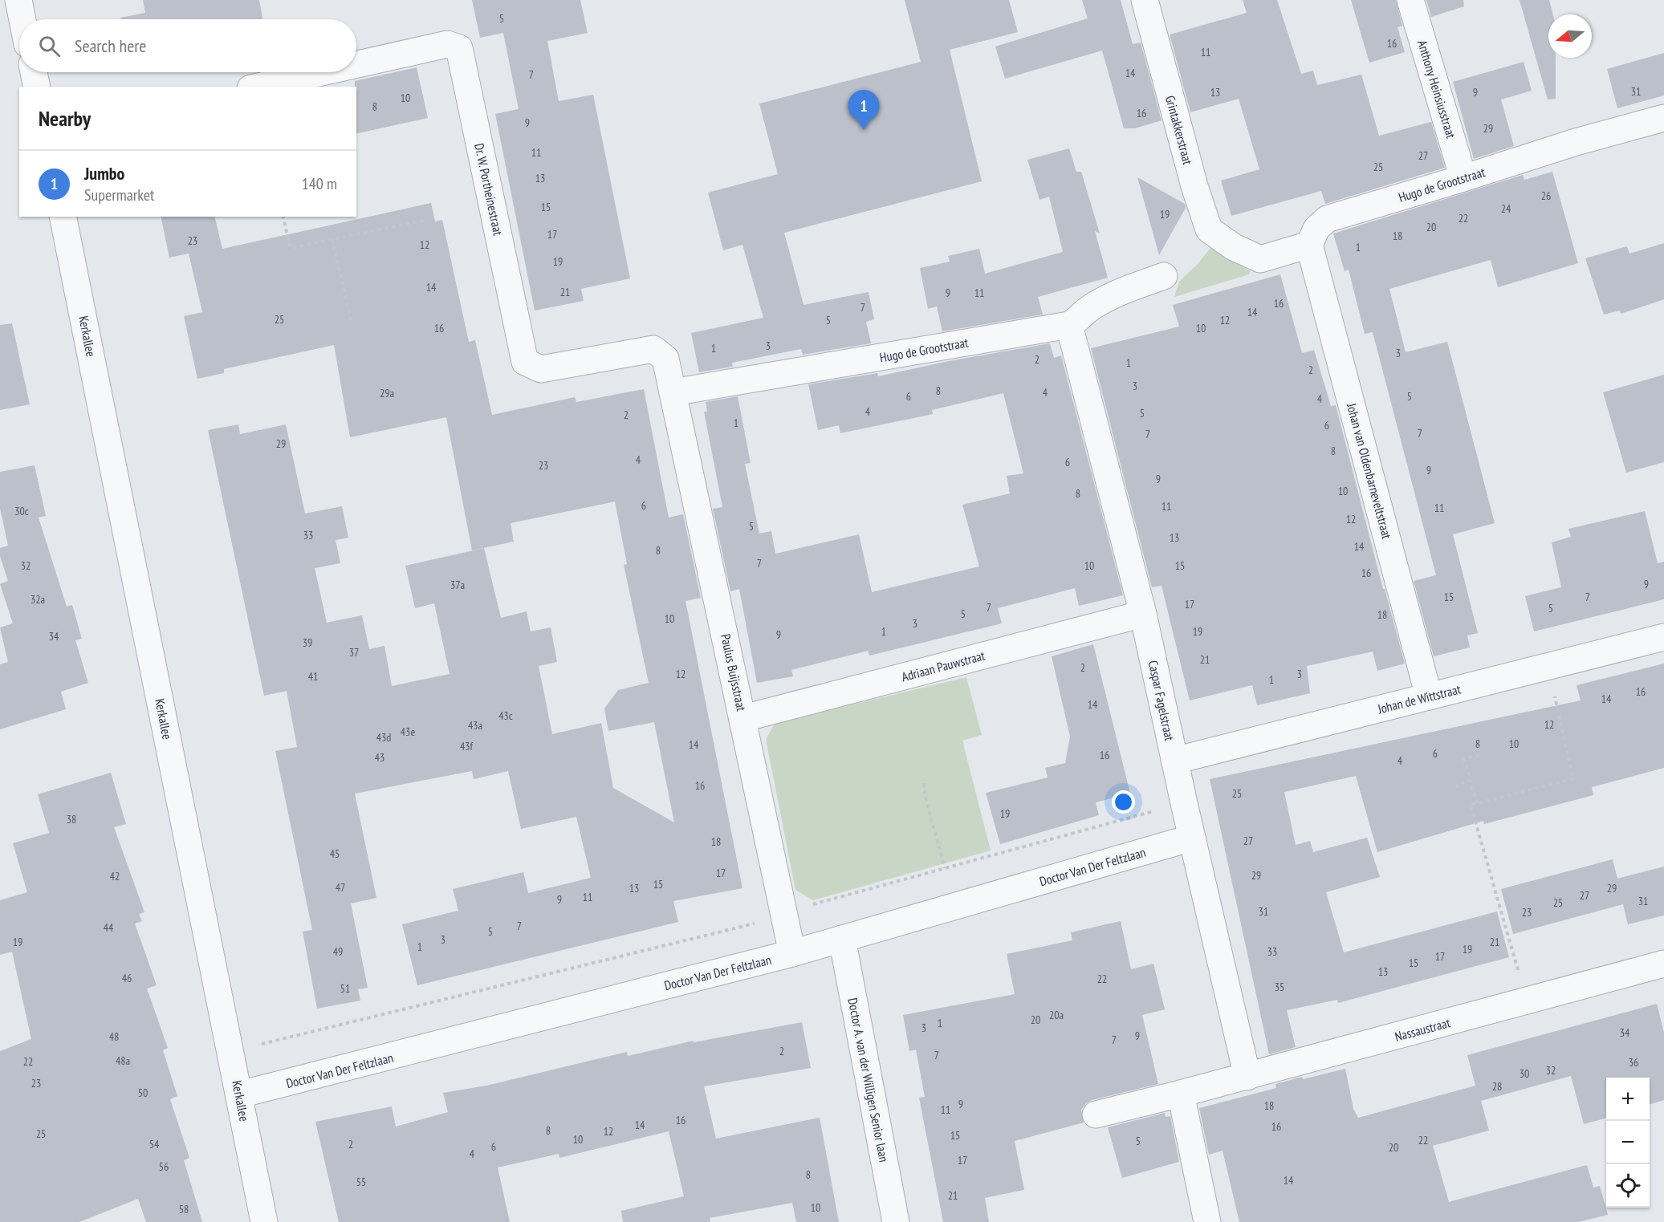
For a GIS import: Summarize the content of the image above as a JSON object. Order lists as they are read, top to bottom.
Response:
{
  "streets": {
    "street": [
      "Anthony Heinsiusstraat",
      "Grintakkerstraat",
      "Hugo de Grootstraat",
      "Dr. W. Portheinestraat",
      "Kerkallee",
      "Johan van Oldenbarneveltstraat",
      "Adriaan Pauwstraat",
      "Paulus Buijsstraat",
      "Johan de Wittstraat",
      "Caspar Fagelstraat",
      "Doctor Van Der Feltzlaan",
      "Nassaustraat",
      "Doctor A. van der Willigen Senior laan"
    ]
  },
  "crossings": [
    ["Anthony Heinsiusstraat", "Hugo de Grootstraat"],
    ["Grintakkerstraat", "Hugo de Grootstraat"],
    ["Grintakkerstraat", "Johan van Oldenbarneveltstraat"],
    ["Hugo de Grootstraat", "Dr. W. Portheinestraat"],
    ["Hugo de Grootstraat", "Johan van Oldenbarneveltstraat"],
    ["Hugo de Grootstraat", "Paulus Buijsstraat"],
    ["Hugo de Grootstraat", "Caspar Fagelstraat"],
    ["Dr. W. Portheinestraat", "Paulus Buijsstraat"],
    ["Kerkallee", "Doctor Van Der Feltzlaan"],
    ["Johan van Oldenbarneveltstraat", "Johan de Wittstraat"],
    ["Adriaan Pauwstraat", "Paulus Buijsstraat"],
    ["Adriaan Pauwstraat", "Caspar Fagelstraat"],
    ["Paulus Buijsstraat", "Doctor Van Der Feltzlaan"],
    ["Johan de Wittstraat", "Caspar Fagelstraat"],
    ["Caspar Fagelstraat", "Doctor Van Der Feltzlaan"],
    ["Caspar Fagelstraat", "Nassaustraat"],
    ["Doctor Van Der Feltzlaan", "Doctor A. van der Willigen Senior laan"]
  ],
  "house_numbers": [
    "5",
    "16",
    "11",
    "14",
    "7",
    "31",
    "13",
    "9",
    "10",
    "8",
    "16",
    "9",
    "29",
    "11",
    "27",
    "25",
    "13",
    "26",
    "15",
    "24",
    "19",
    "22",
    "20",
    "17",
    "18",
    "23",
    "12",
    "1",
    "19",
    "14",
    "21",
    "9",
    "11",
    "16",
    "7",
    "14",
    "25",
    "5",
    "12",
    "16",
    "10",
    "3",
    "1",
    "3",
    "2",
    "1",
    "2",
    "3",
    "8",
    "4",
    "29a",
    "6",
    "5",
    "4",
    "4",
    "5",
    "2",
    "1",
    "6",
    "7",
    "7",
    "29",
    "8",
    "4",
    "6",
    "23",
    "9",
    "9",
    "10",
    "8",
    "6",
    "11",
    "11",
    "30c",
    "12",
    "5",
    "33",
    "13",
    "14",
    "8",
    "7",
    "32",
    "10",
    "15",
    "16",
    "9",
    "37a",
    "15",
    "7",
    "32a",
    "17",
    "7",
    "5",
    "5",
    "18",
    "10",
    "3",
    "1",
    "19",
    "9",
    "34",
    "39",
    "37",
    "21",
    "2",
    "12",
    "3",
    "41",
    "1",
    "16",
    "14",
    "14",
    "43c",
    "12",
    "43a",
    "43e",
    "43d",
    "8",
    "10",
    "14",
    "43f",
    "6",
    "16",
    "43",
    "4",
    "16",
    "25",
    "19",
    "38",
    "27",
    "18",
    "45",
    "17",
    "29",
    "42",
    "15",
    "47",
    "13",
    "29",
    "27",
    "11",
    "9",
    "31",
    "25",
    "31",
    "23",
    "7",
    "44",
    "5",
    "3",
    "19",
    "21",
    "1",
    "19",
    "49",
    "33",
    "17",
    "15",
    "13",
    "46",
    "22",
    "35",
    "51",
    "20a",
    "20",
    "1",
    "3",
    "34",
    "9",
    "48",
    "7",
    "2",
    "7",
    "48a",
    "22",
    "36",
    "32",
    "30",
    "23",
    "28",
    "50",
    "9",
    "18",
    "11",
    "16",
    "14",
    "16",
    "8",
    "12",
    "25",
    "15",
    "10",
    "22",
    "5",
    "54",
    "2",
    "6",
    "20",
    "4",
    "17",
    "56",
    "8",
    "14",
    "55",
    "21",
    "10",
    "58"
  ],
  "north": "left",
  "page": {
    "search": "Search here",
    "heading": "Nearby",
    "pins": "1",
    "list": [
      {
        "mark": "1",
        "name": "Jumbo",
        "note": "Supermarket",
        "value": "140 m"
      }
    ],
    "map_buttons": ["+", "−"]
  }
}
